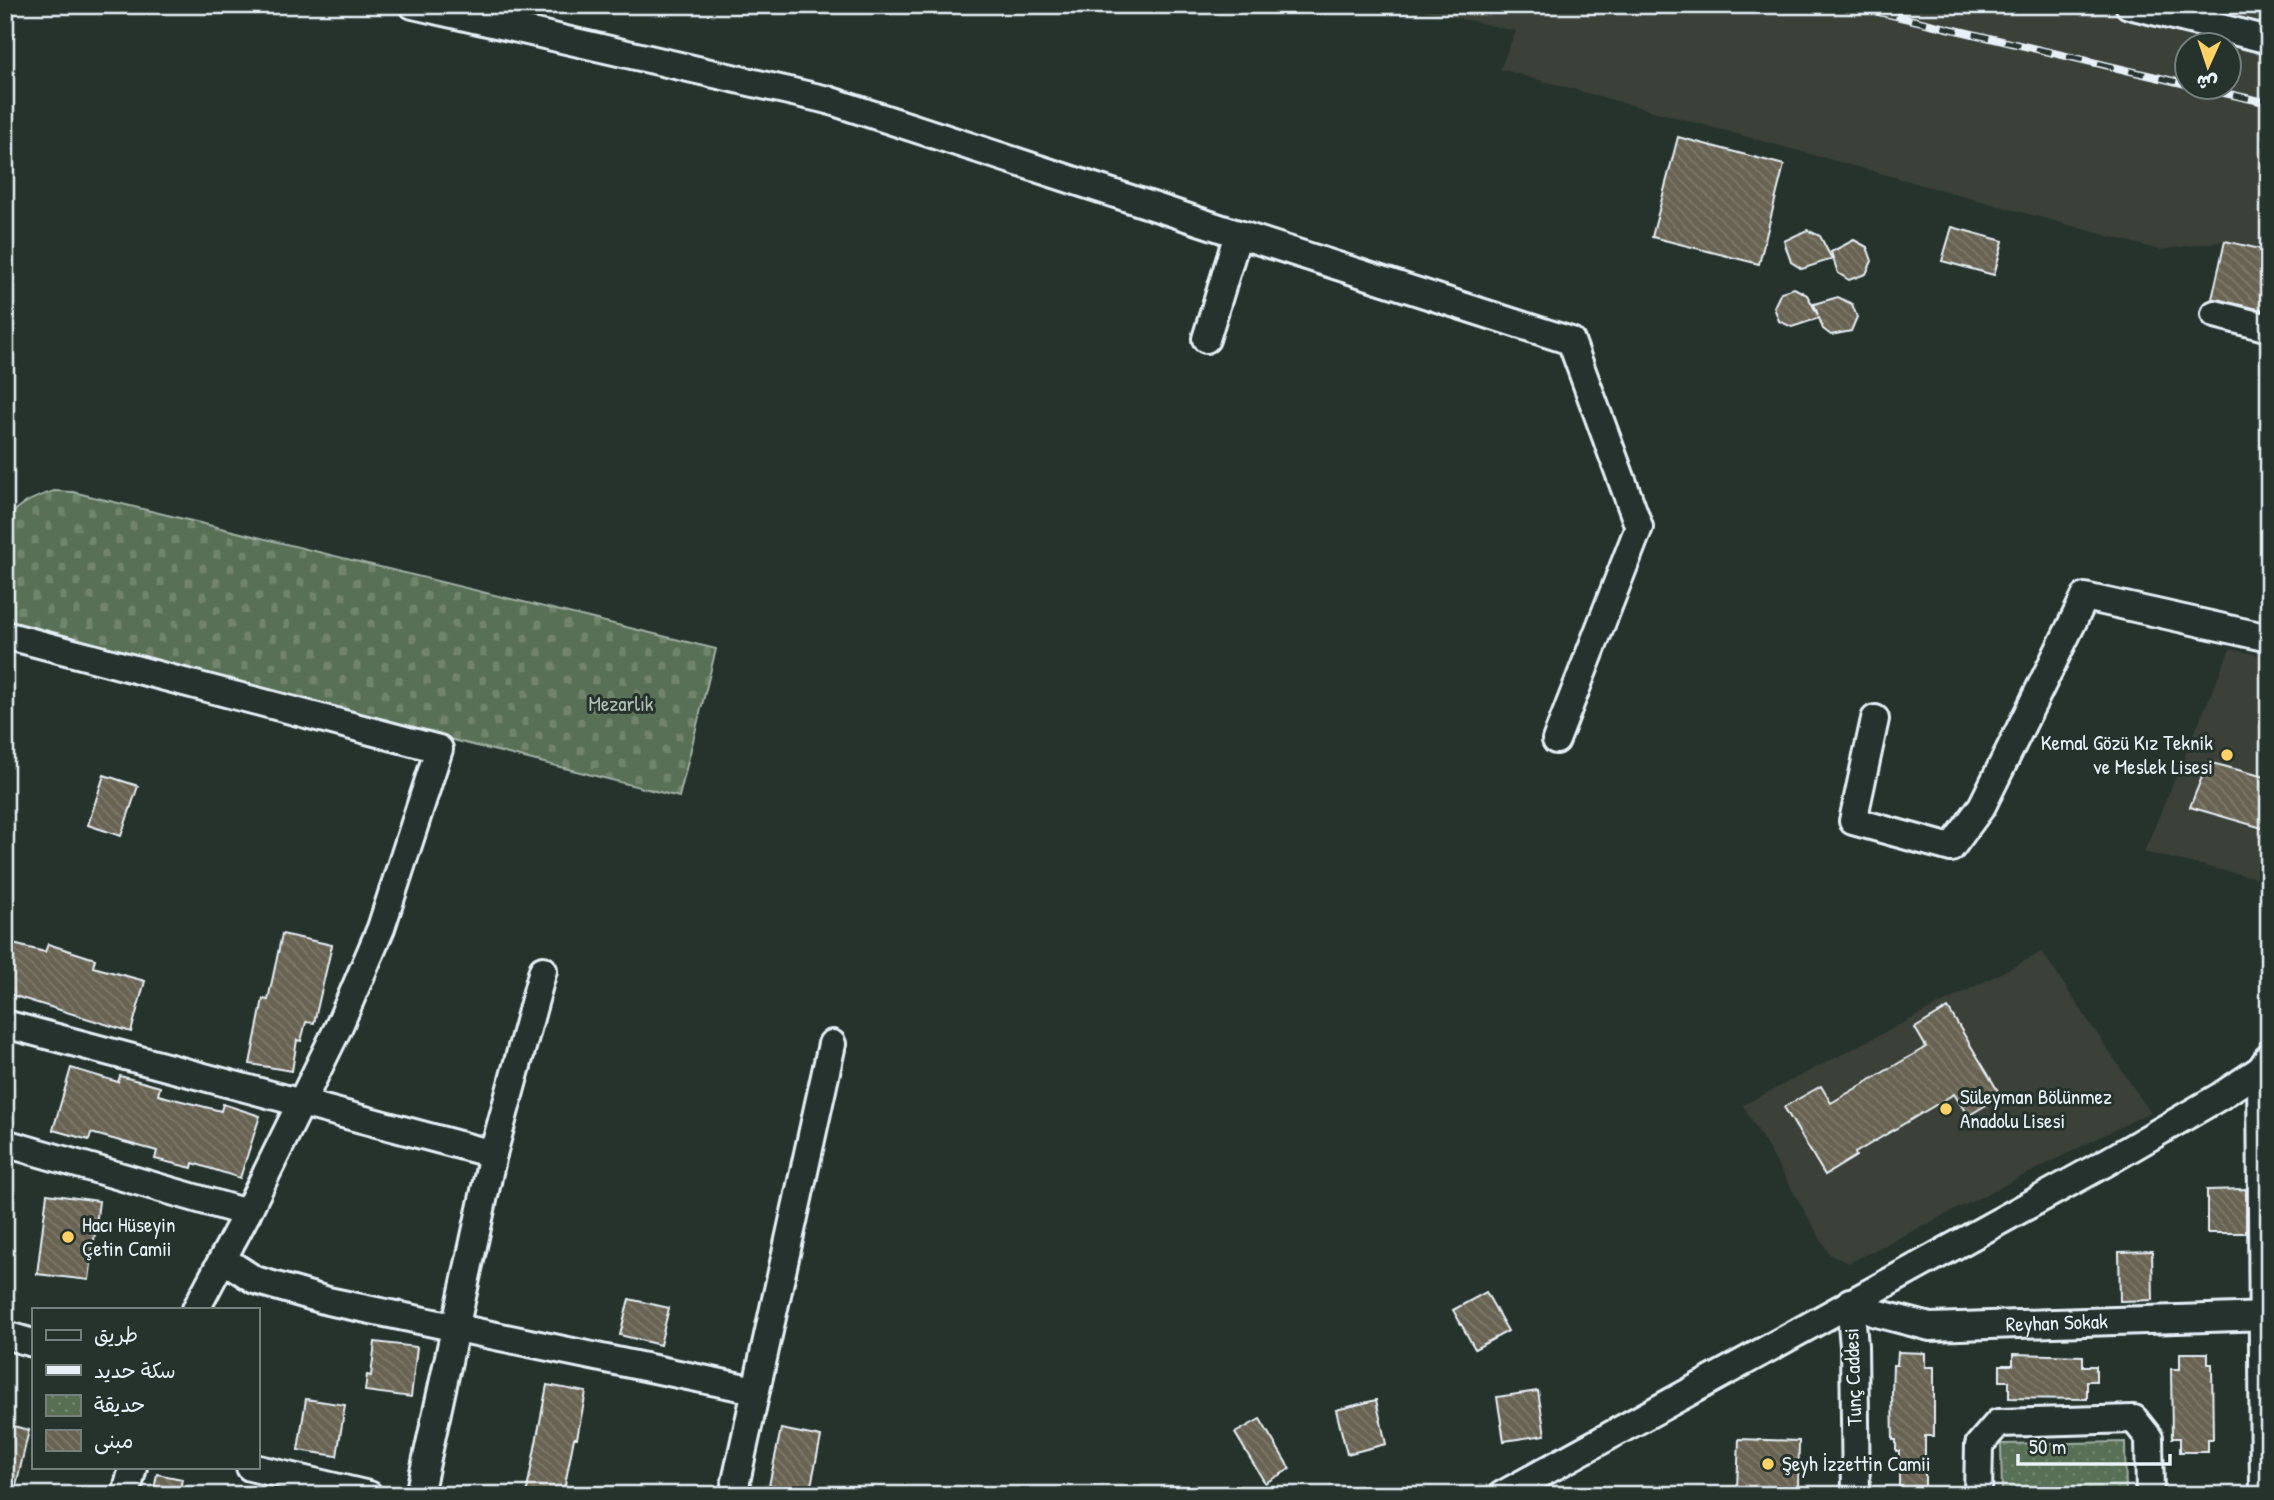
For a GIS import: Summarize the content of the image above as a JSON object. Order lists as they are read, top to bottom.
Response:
{
  "streets": {
    "street": ["Reyhan Sokak", "Tunç Caddesi"]
  },
  "crossings": [
    ["Reyhan Sokak", "Tunç Caddesi"]
  ],
  "parks": ["Mezarlık"],
  "places": [
    "Kemal Gözü Kız Teknik ve Meslek Lisesi",
    "Süleyman Bölünmez Anadolu Lisesi",
    "Hacı Hüseyin Çetin Camii",
    "Şeyh İzzettin Camii"
  ],
  "legend": [
    "طريق",
    "سكة حديد",
    "حديقة",
    "مبنى"
  ],
  "scale_bar": "50 m",
  "north": "bottom"
}
